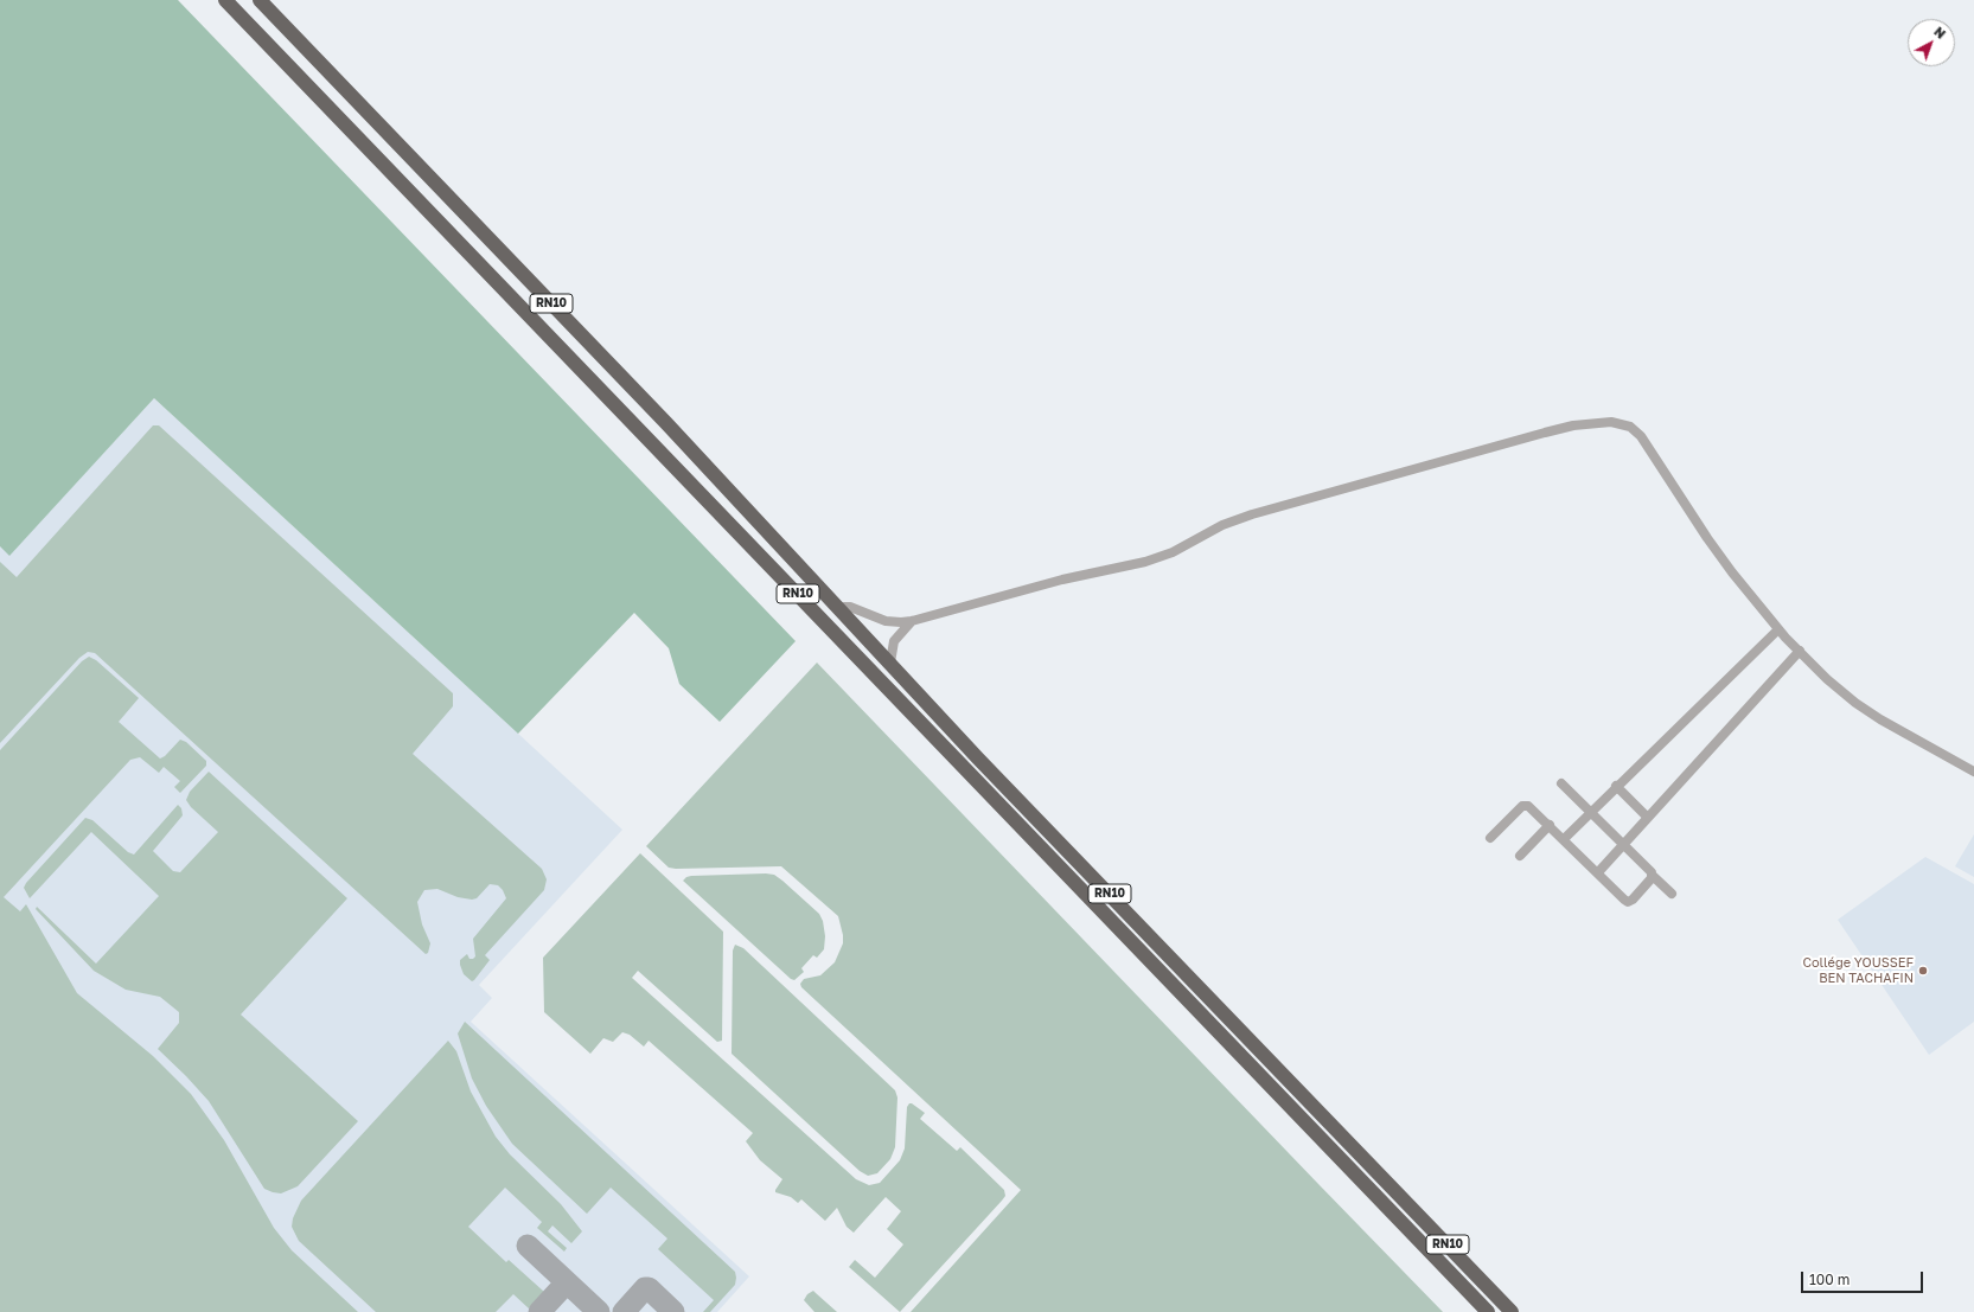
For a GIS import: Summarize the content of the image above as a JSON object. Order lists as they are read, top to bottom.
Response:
{
  "streets": {
    "highway": ["RN10"]
  },
  "places": ["Collége YOUSSEF BEN TACHAFIN"],
  "scale_bar": "100 m",
  "north": "top right"
}
